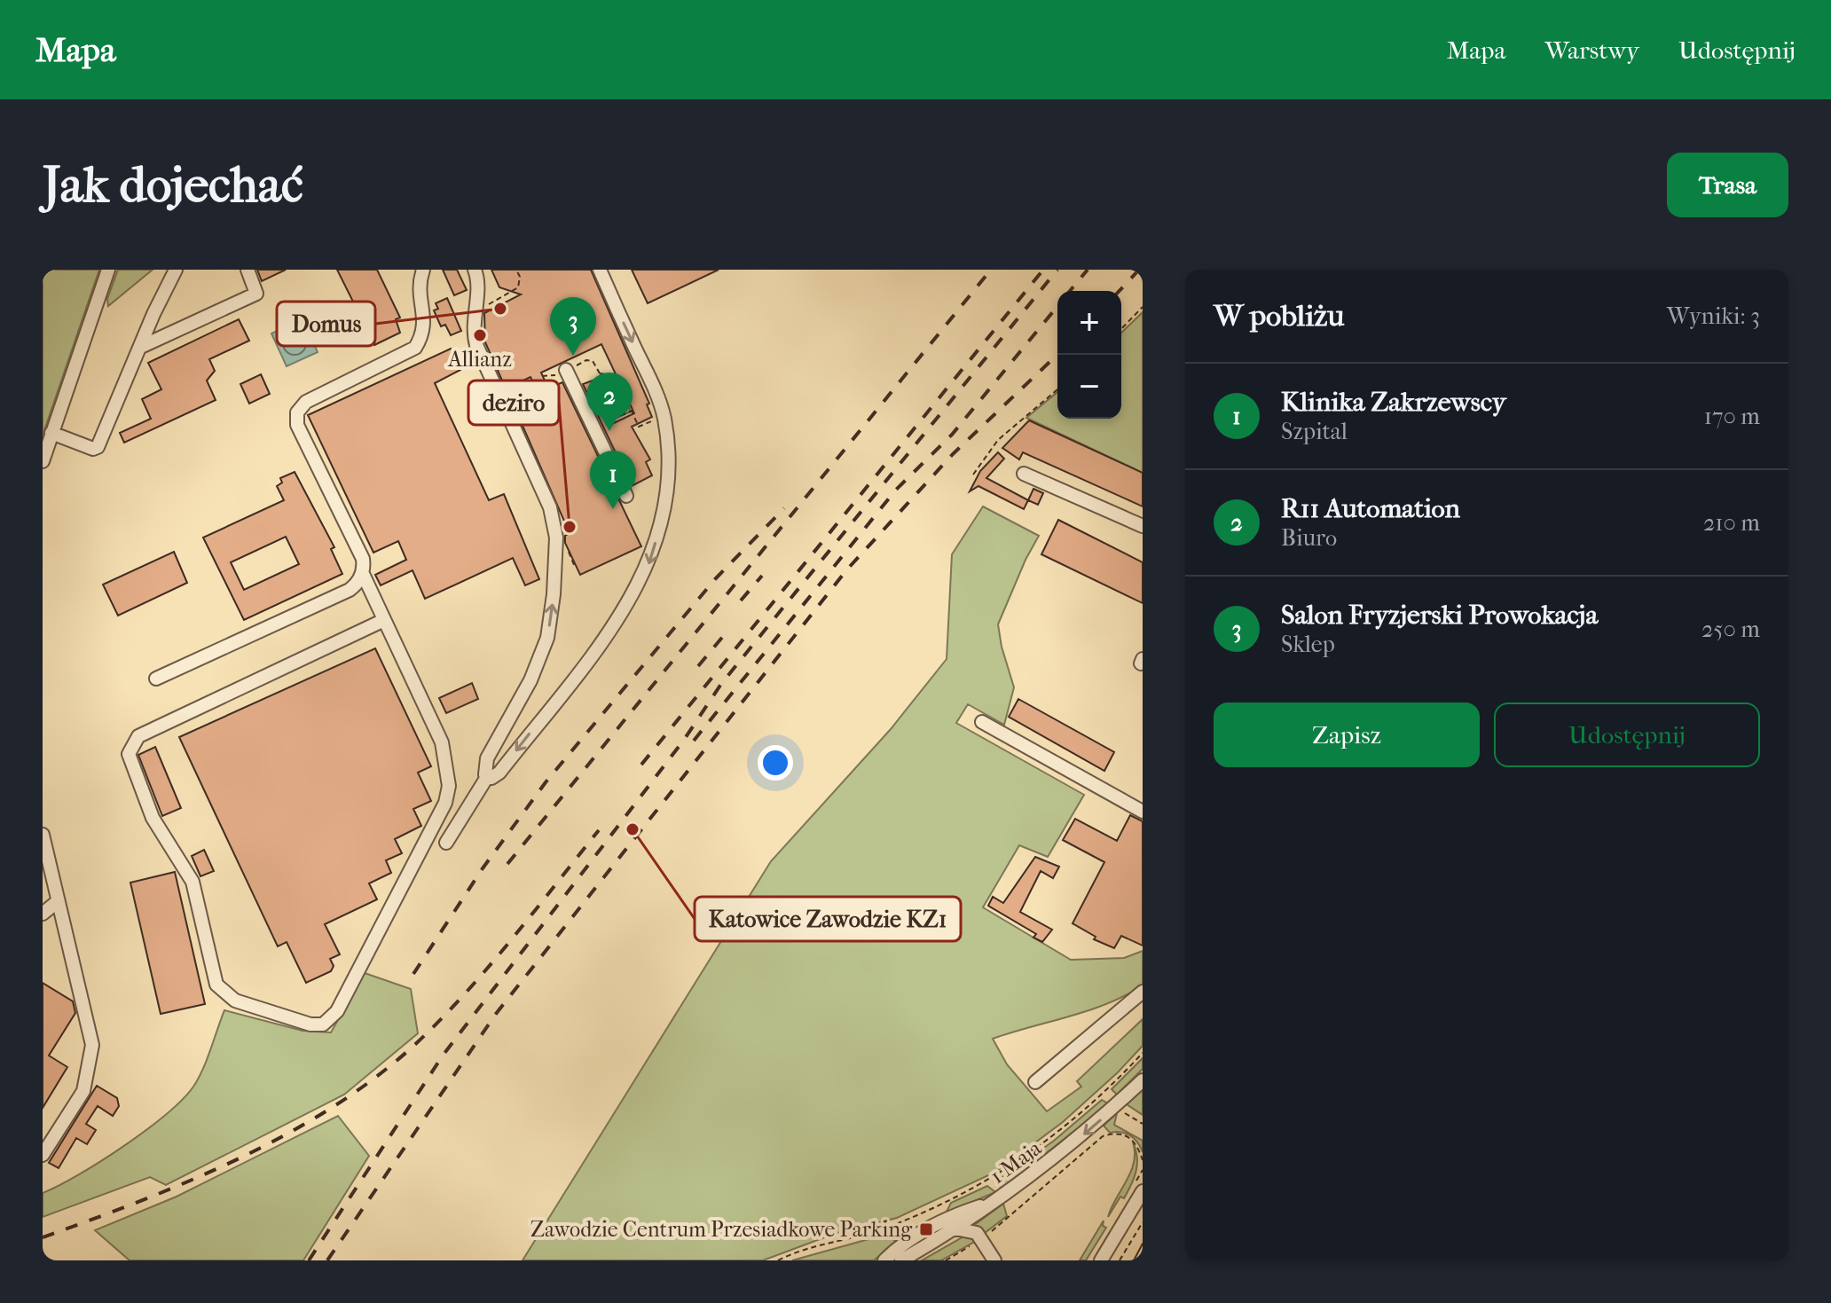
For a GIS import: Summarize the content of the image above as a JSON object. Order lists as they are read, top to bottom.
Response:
{
  "streets": {
    "street": ["1 Maja"]
  },
  "places": {
    "other": [
      "Domus",
      "Allianz",
      "deziro",
      "Katowice Zawodzie KZ1"
    ],
    "transit": ["Zawodzie Centrum Przesiadkowe Parking"]
  },
  "page": {
    "header": "Mapa",
    "nav": ["Mapa", "Warstwy", "Udostępnij"],
    "buttons": [
      "Trasa",
      ["Zapisz", "Udostępnij"]
    ],
    "title": "Jak dojechać",
    "heading": ["W pobliżu", "Wyniki: 3"],
    "map_buttons": ["+", "−"],
    "pins": ["3", "2", "1"],
    "list": [
      {
        "mark": "1",
        "name": "Klinika Zakrzewscy",
        "note": "Szpital",
        "value": "170 m"
      },
      {
        "mark": "2",
        "name": "R11 Automation",
        "note": "Biuro",
        "value": "210 m"
      },
      {
        "mark": "3",
        "name": "Salon Fryzjerski Prowokacja",
        "note": "Sklep",
        "value": "250 m"
      }
    ]
  }
}
